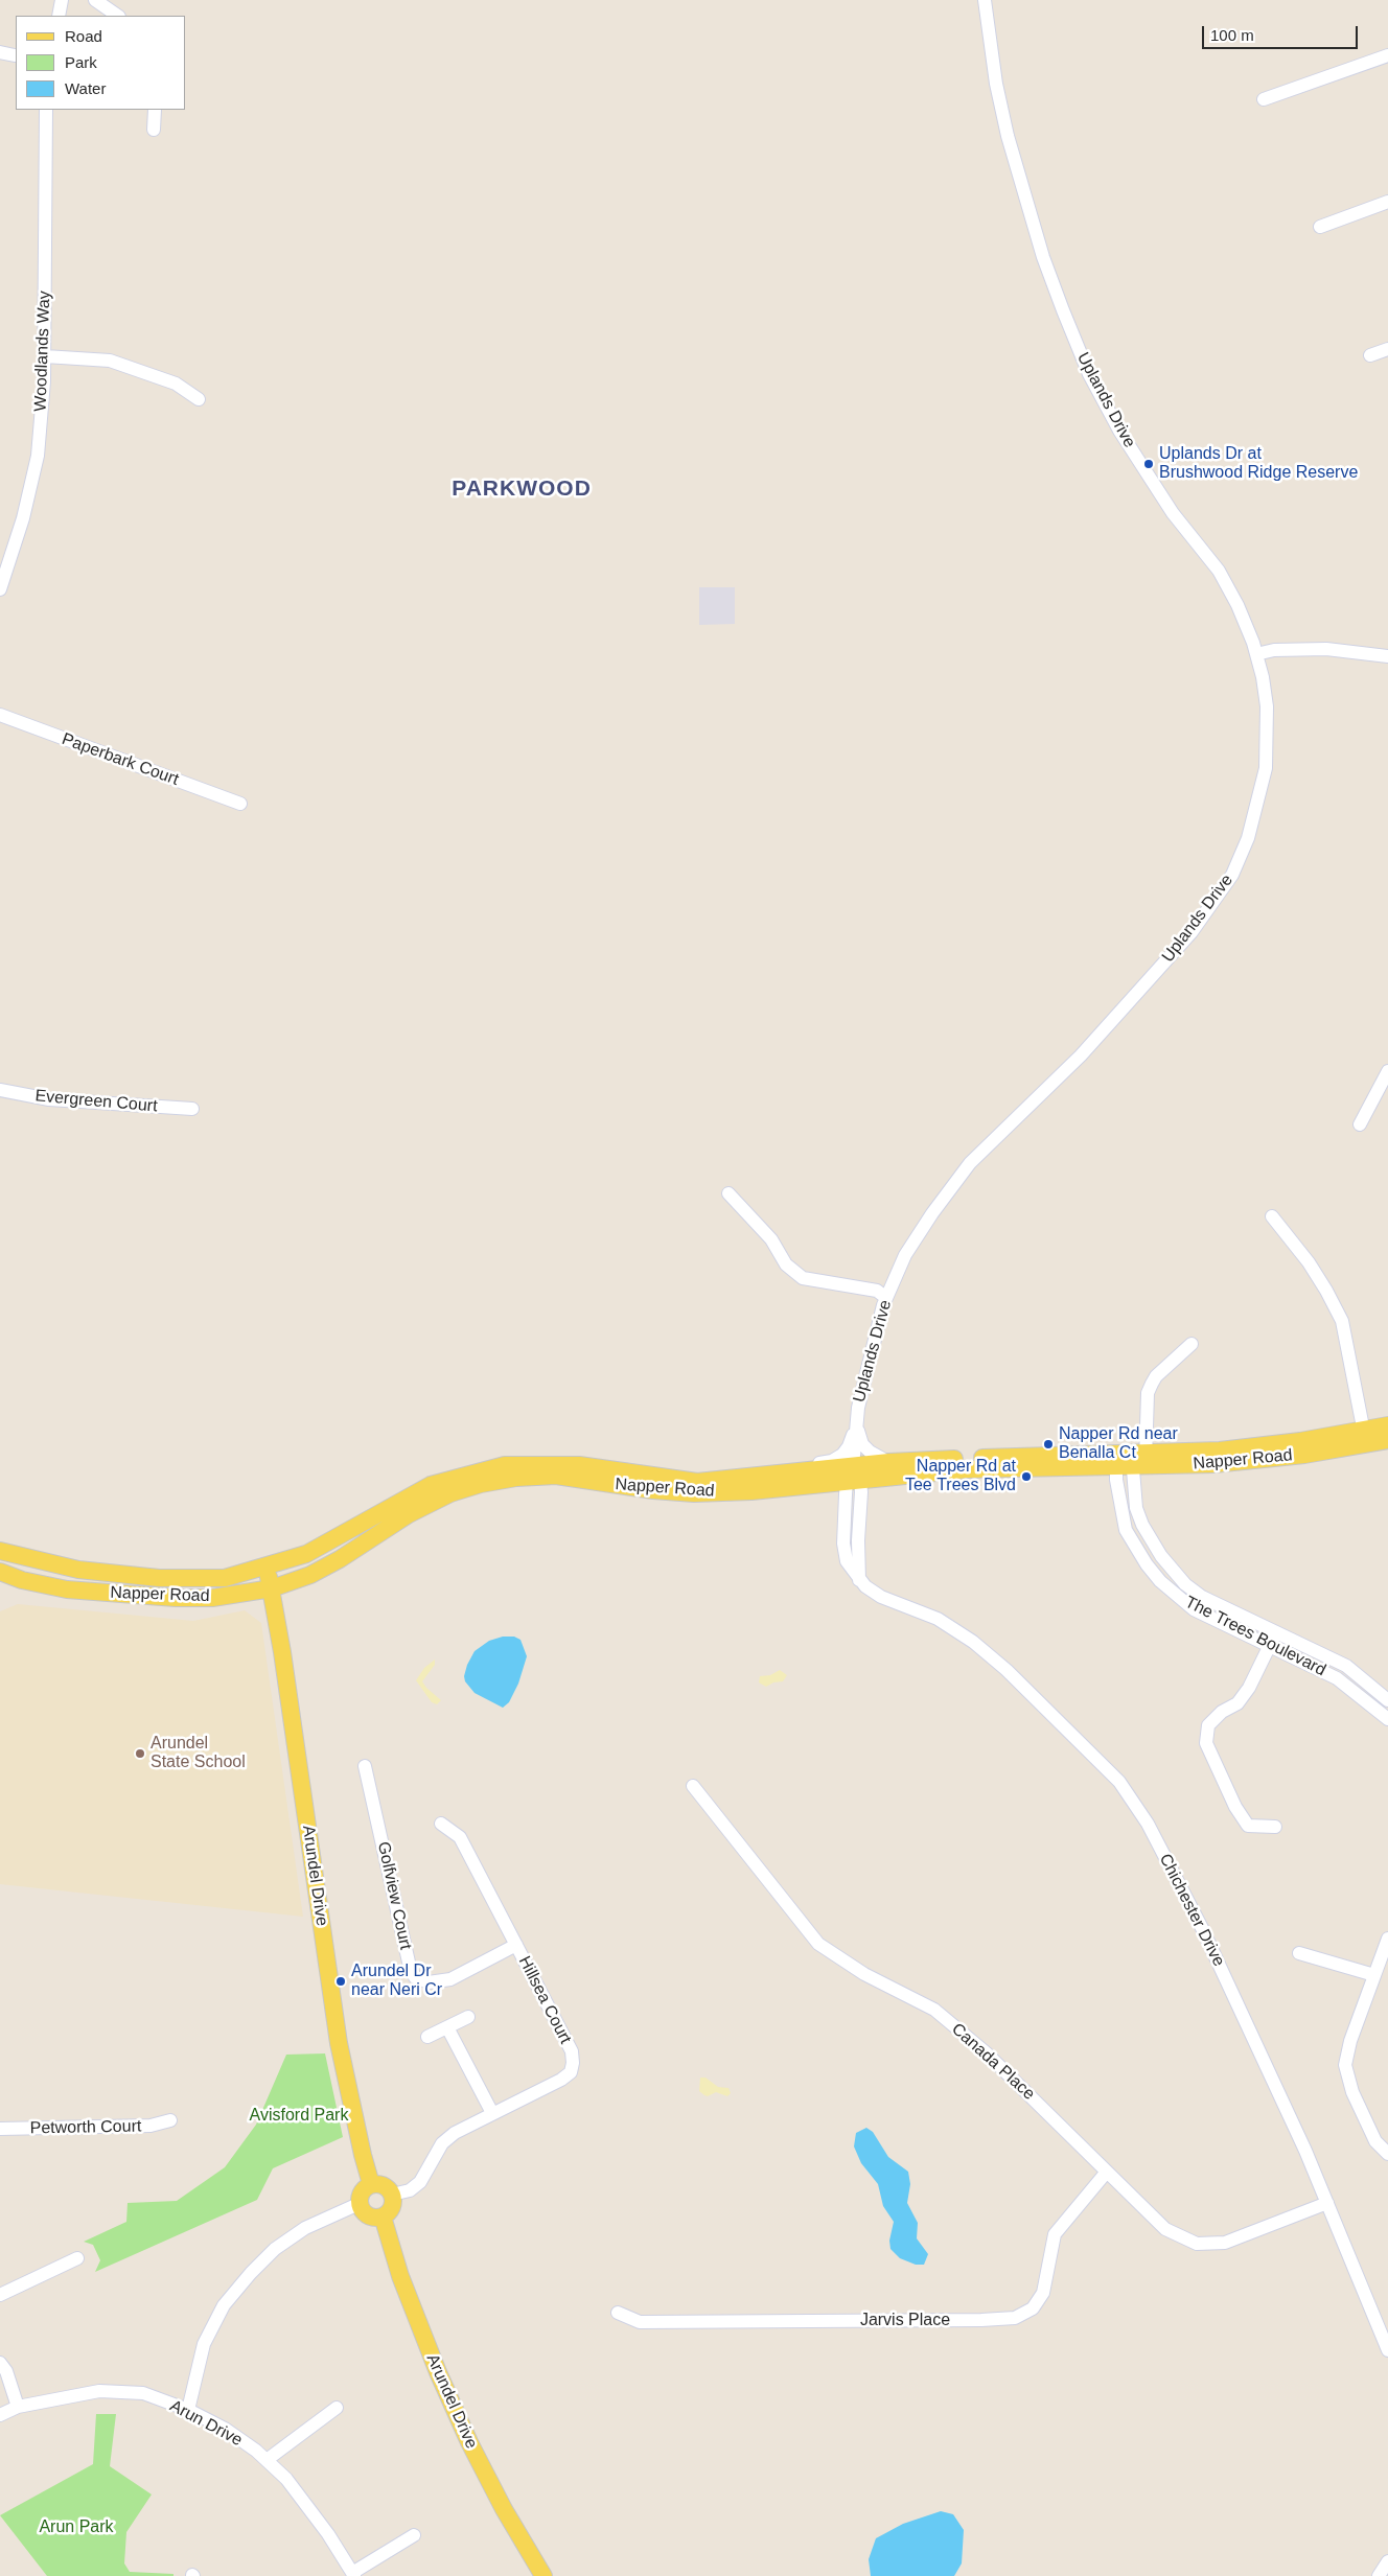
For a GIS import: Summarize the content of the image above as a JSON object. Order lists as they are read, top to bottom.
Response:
{
  "streets": {
    "main road": ["Napper Road", "Arundel Drive"],
    "street": [
      "Woodlands Way",
      "Uplands Drive",
      "Paperbark Court",
      "Evergreen Court",
      "The Trees Boulevard",
      "Golfview Court",
      "Chichester Drive",
      "Hillsea Court",
      "Canada Place",
      "Petworth Court",
      "Jarvis Place",
      "Arun Drive"
    ]
  },
  "crossings": [
    ["Uplands Drive", "Napper Road"],
    ["Uplands Drive", "Chichester Drive"],
    ["Napper Road", "The Trees Boulevard"],
    ["Napper Road", "Arundel Drive"],
    ["Napper Road", "Chichester Drive"],
    ["Arundel Drive", "Hillsea Court"],
    ["Golfview Court", "Hillsea Court"],
    ["Chichester Drive", "Canada Place"],
    ["Canada Place", "Jarvis Place"]
  ],
  "districts": ["PARKWOOD"],
  "parks": ["Avisford Park", "Arun Park"],
  "places": [
    "Uplands Dr at Brushwood Ridge Reserve",
    "Napper Rd near Benalla Ct",
    "Napper Rd at Tee Trees Blvd",
    "Arundel State School",
    "Arundel Dr near Neri Cr"
  ],
  "legend": ["Road", "Park", "Water"],
  "scale_bar": "100 m"
}
